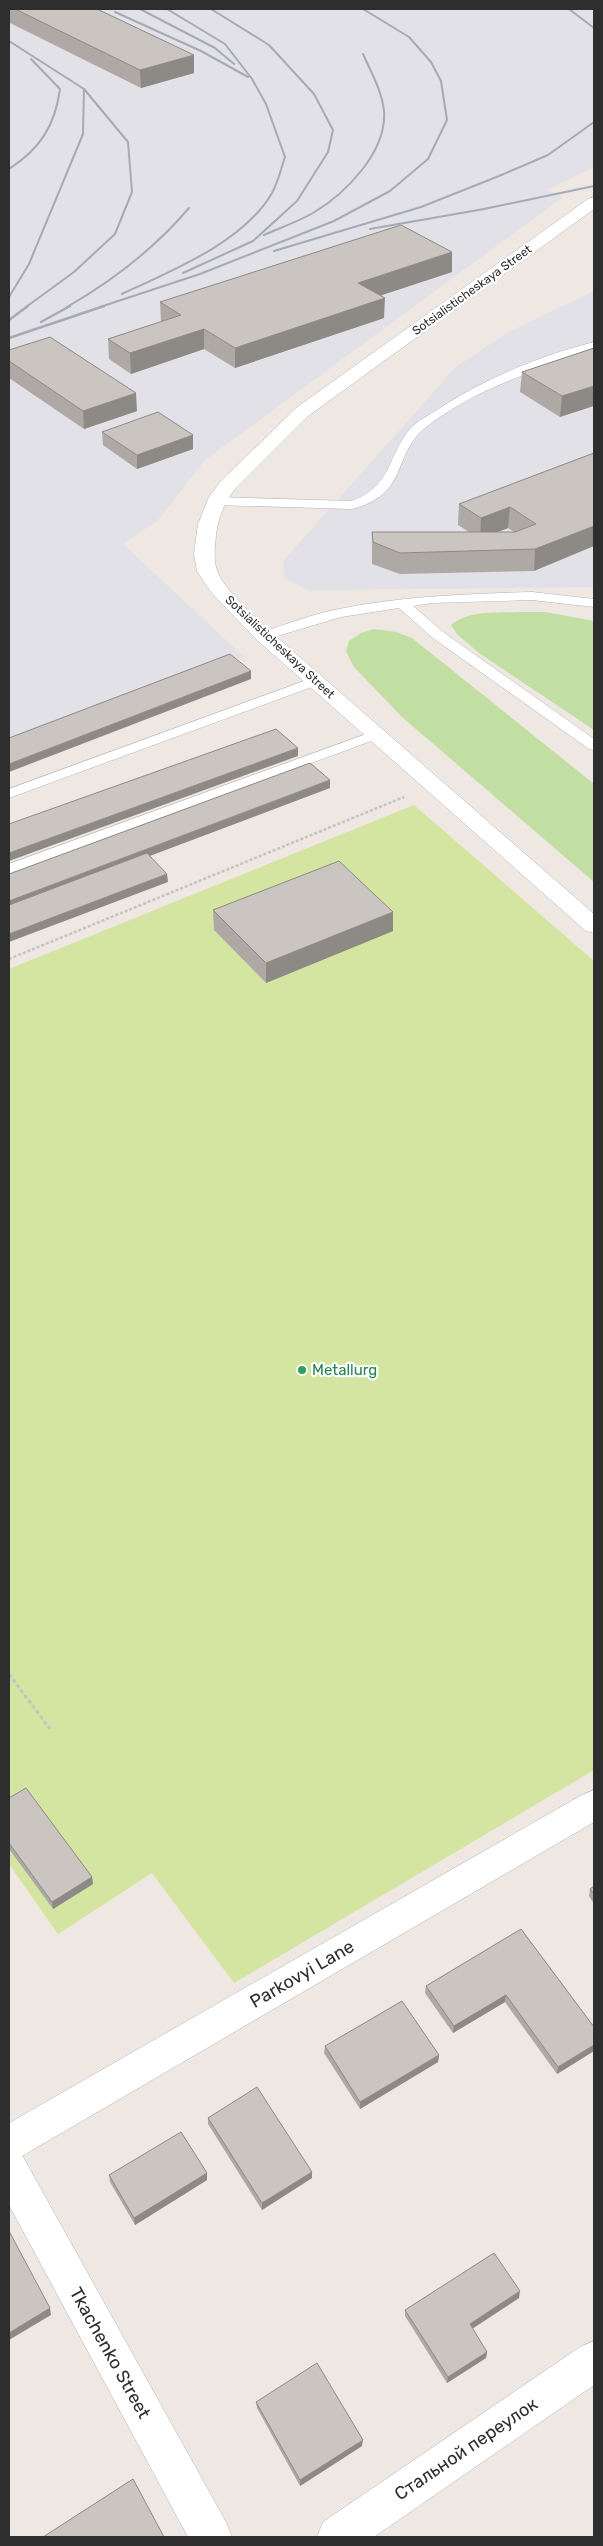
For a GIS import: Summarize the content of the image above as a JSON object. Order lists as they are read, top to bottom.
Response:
{
  "streets": {
    "street": [
      "Sotsialisticheskaya Street",
      "Parkovyi Lane",
      "Tkachenko Street",
      "Стальной переулок"
    ]
  },
  "places": ["Metallurg"]
}
